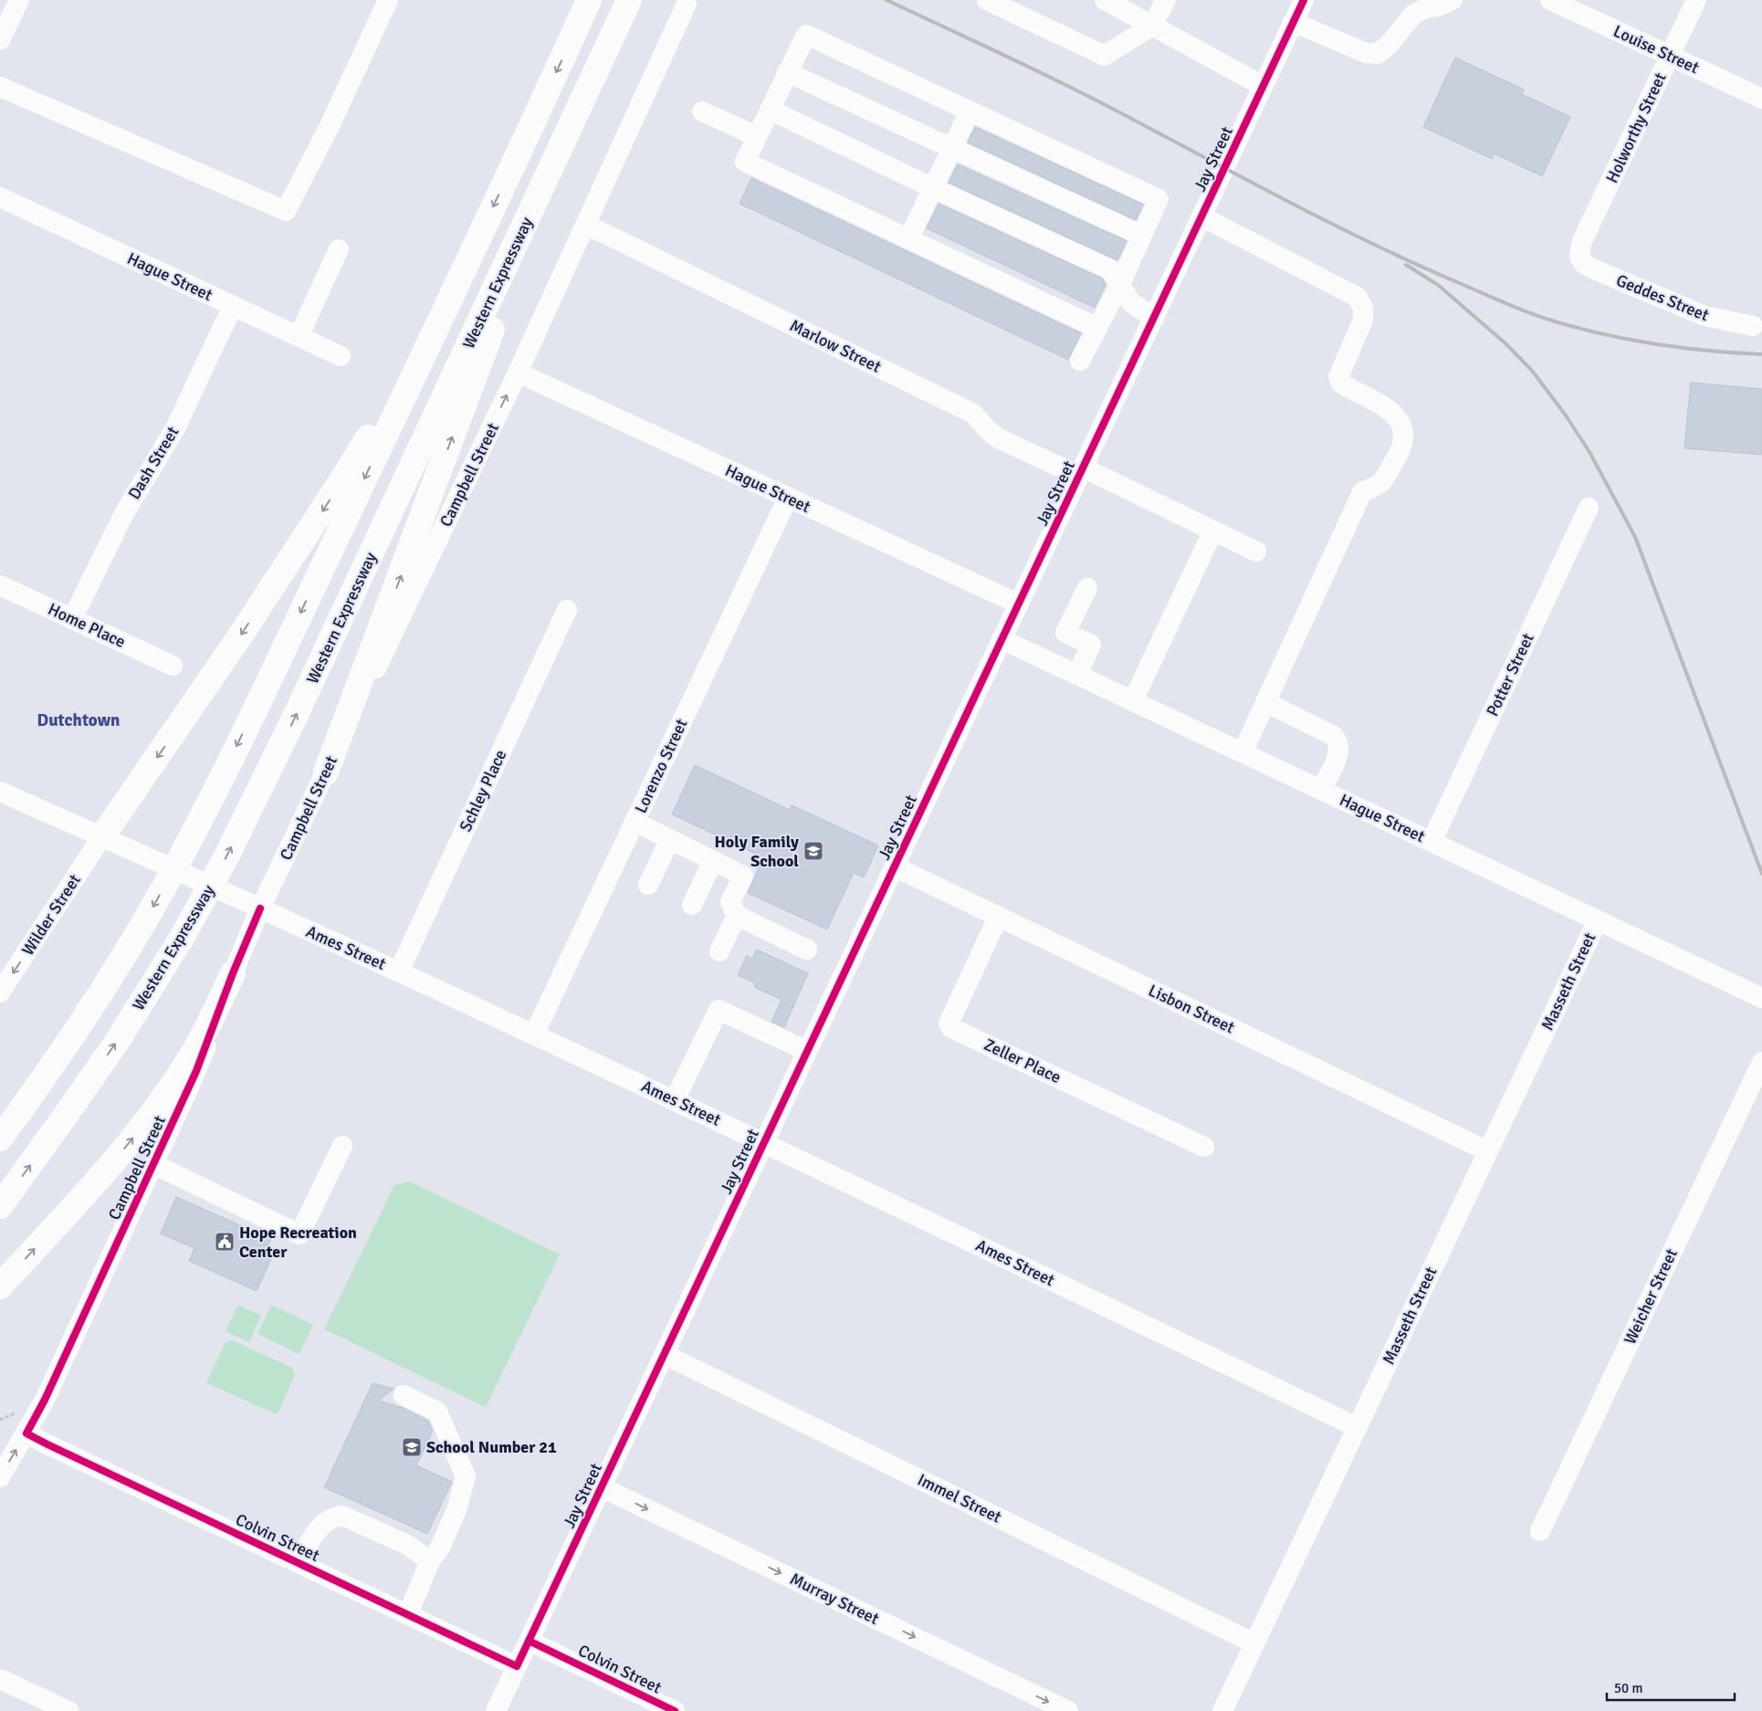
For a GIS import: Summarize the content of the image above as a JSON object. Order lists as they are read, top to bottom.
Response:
{
  "streets": {
    "highway": ["Western Expressway"],
    "street": [
      "Louise Street",
      "Holworthy Street",
      "Jay Street",
      "Hague Street",
      "Geddes Street",
      "Marlow Street",
      "Dash Street",
      "Campbell Street",
      "Home Place",
      "Potter Street",
      "Lorenzo Street",
      "Schley Place",
      "Wilder Street",
      "Ames Street",
      "Masseth Street",
      "Lisbon Street",
      "Zeller Place",
      "Weicher Street",
      "Immel Street",
      "Colvin Street",
      "Murray Street"
    ]
  },
  "crossings": [
    ["Louise Street", "Holworthy Street"],
    ["Holworthy Street", "Geddes Street"],
    ["Jay Street", "Hague Street"],
    ["Jay Street", "Marlow Street"],
    ["Jay Street", "Ames Street"],
    ["Jay Street", "Lisbon Street"],
    ["Jay Street", "Immel Street"],
    ["Jay Street", "Colvin Street"],
    ["Jay Street", "Murray Street"],
    ["Hague Street", "Dash Street"],
    ["Hague Street", "Campbell Street"],
    ["Hague Street", "Potter Street"],
    ["Hague Street", "Lorenzo Street"],
    ["Hague Street", "Masseth Street"],
    ["Marlow Street", "Campbell Street"],
    ["Dash Street", "Home Place"],
    ["Campbell Street", "Ames Street"],
    ["Campbell Street", "Colvin Street"],
    ["Lorenzo Street", "Ames Street"],
    ["Schley Place", "Ames Street"],
    ["Wilder Street", "Ames Street"],
    ["Ames Street", "Masseth Street"],
    ["Masseth Street", "Lisbon Street"],
    ["Masseth Street", "Immel Street"],
    ["Lisbon Street", "Zeller Place"]
  ],
  "one_way": ["Wilder Street", "Murray Street"],
  "districts": ["Dutchtown"],
  "places": {
    "school or university": ["Holy Family School", "School Number 21"],
    "public building": ["Hope Recreation Center"]
  },
  "scale_bar": "50 m"
}
